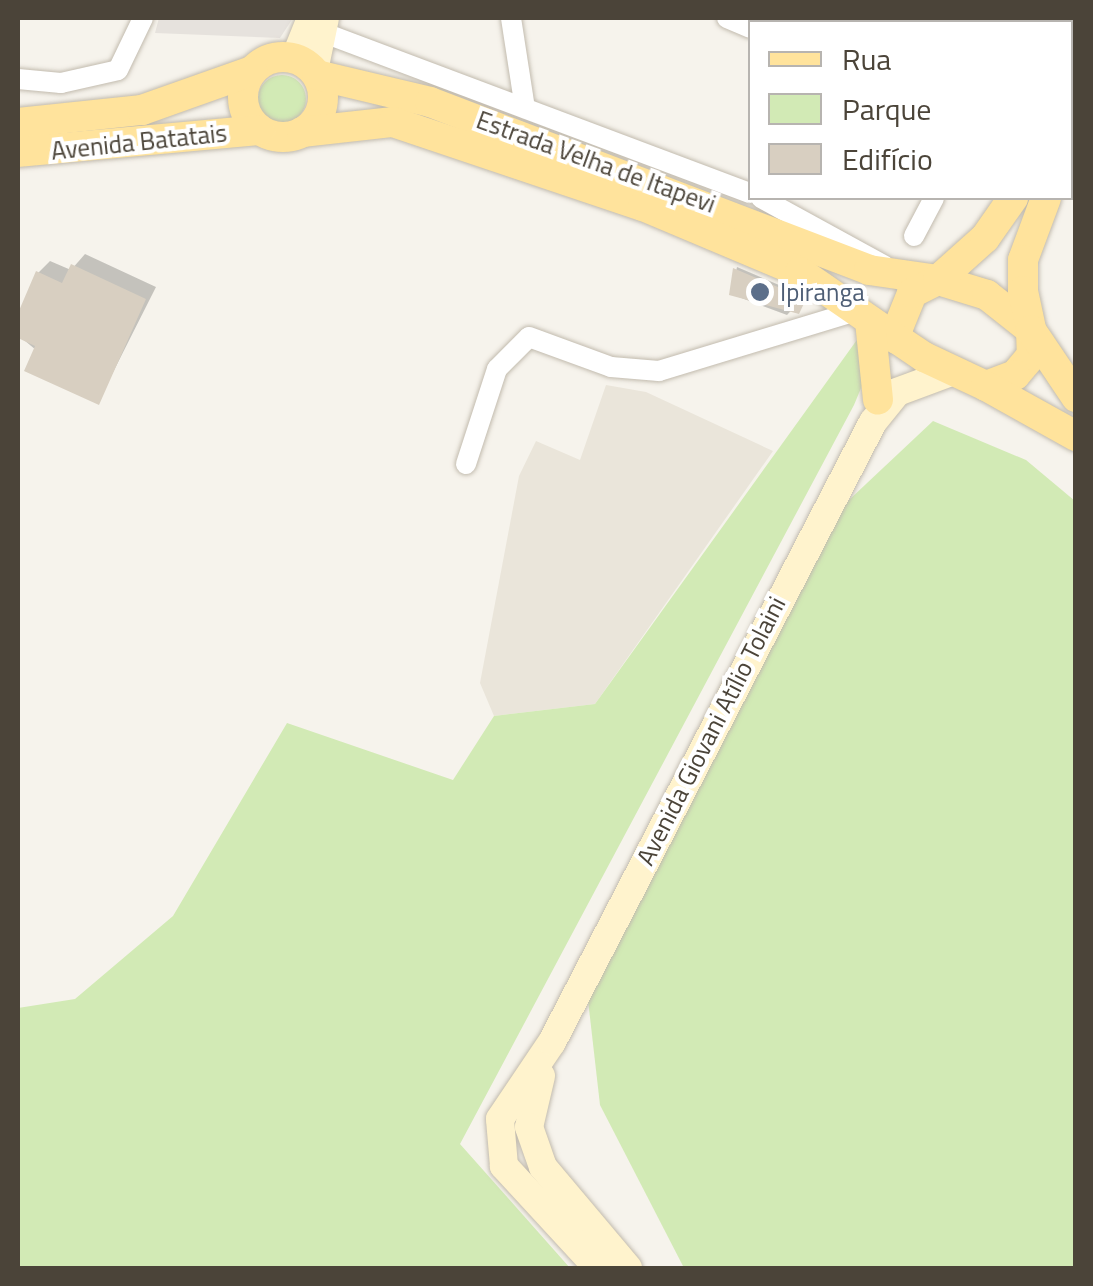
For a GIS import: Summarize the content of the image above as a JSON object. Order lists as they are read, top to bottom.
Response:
{
  "streets": {
    "main road": ["Avenida Batatais", "Estrada Velha de Itapevi"],
    "street": ["Avenida Giovani Atílio Tolaini"]
  },
  "crossings": [
    ["Avenida Batatais", "Estrada Velha de Itapevi"],
    ["Estrada Velha de Itapevi", "Avenida Giovani Atílio Tolaini"]
  ],
  "places": ["Ipiranga"],
  "legend": ["Rua", "Parque", "Edifício"]
}
